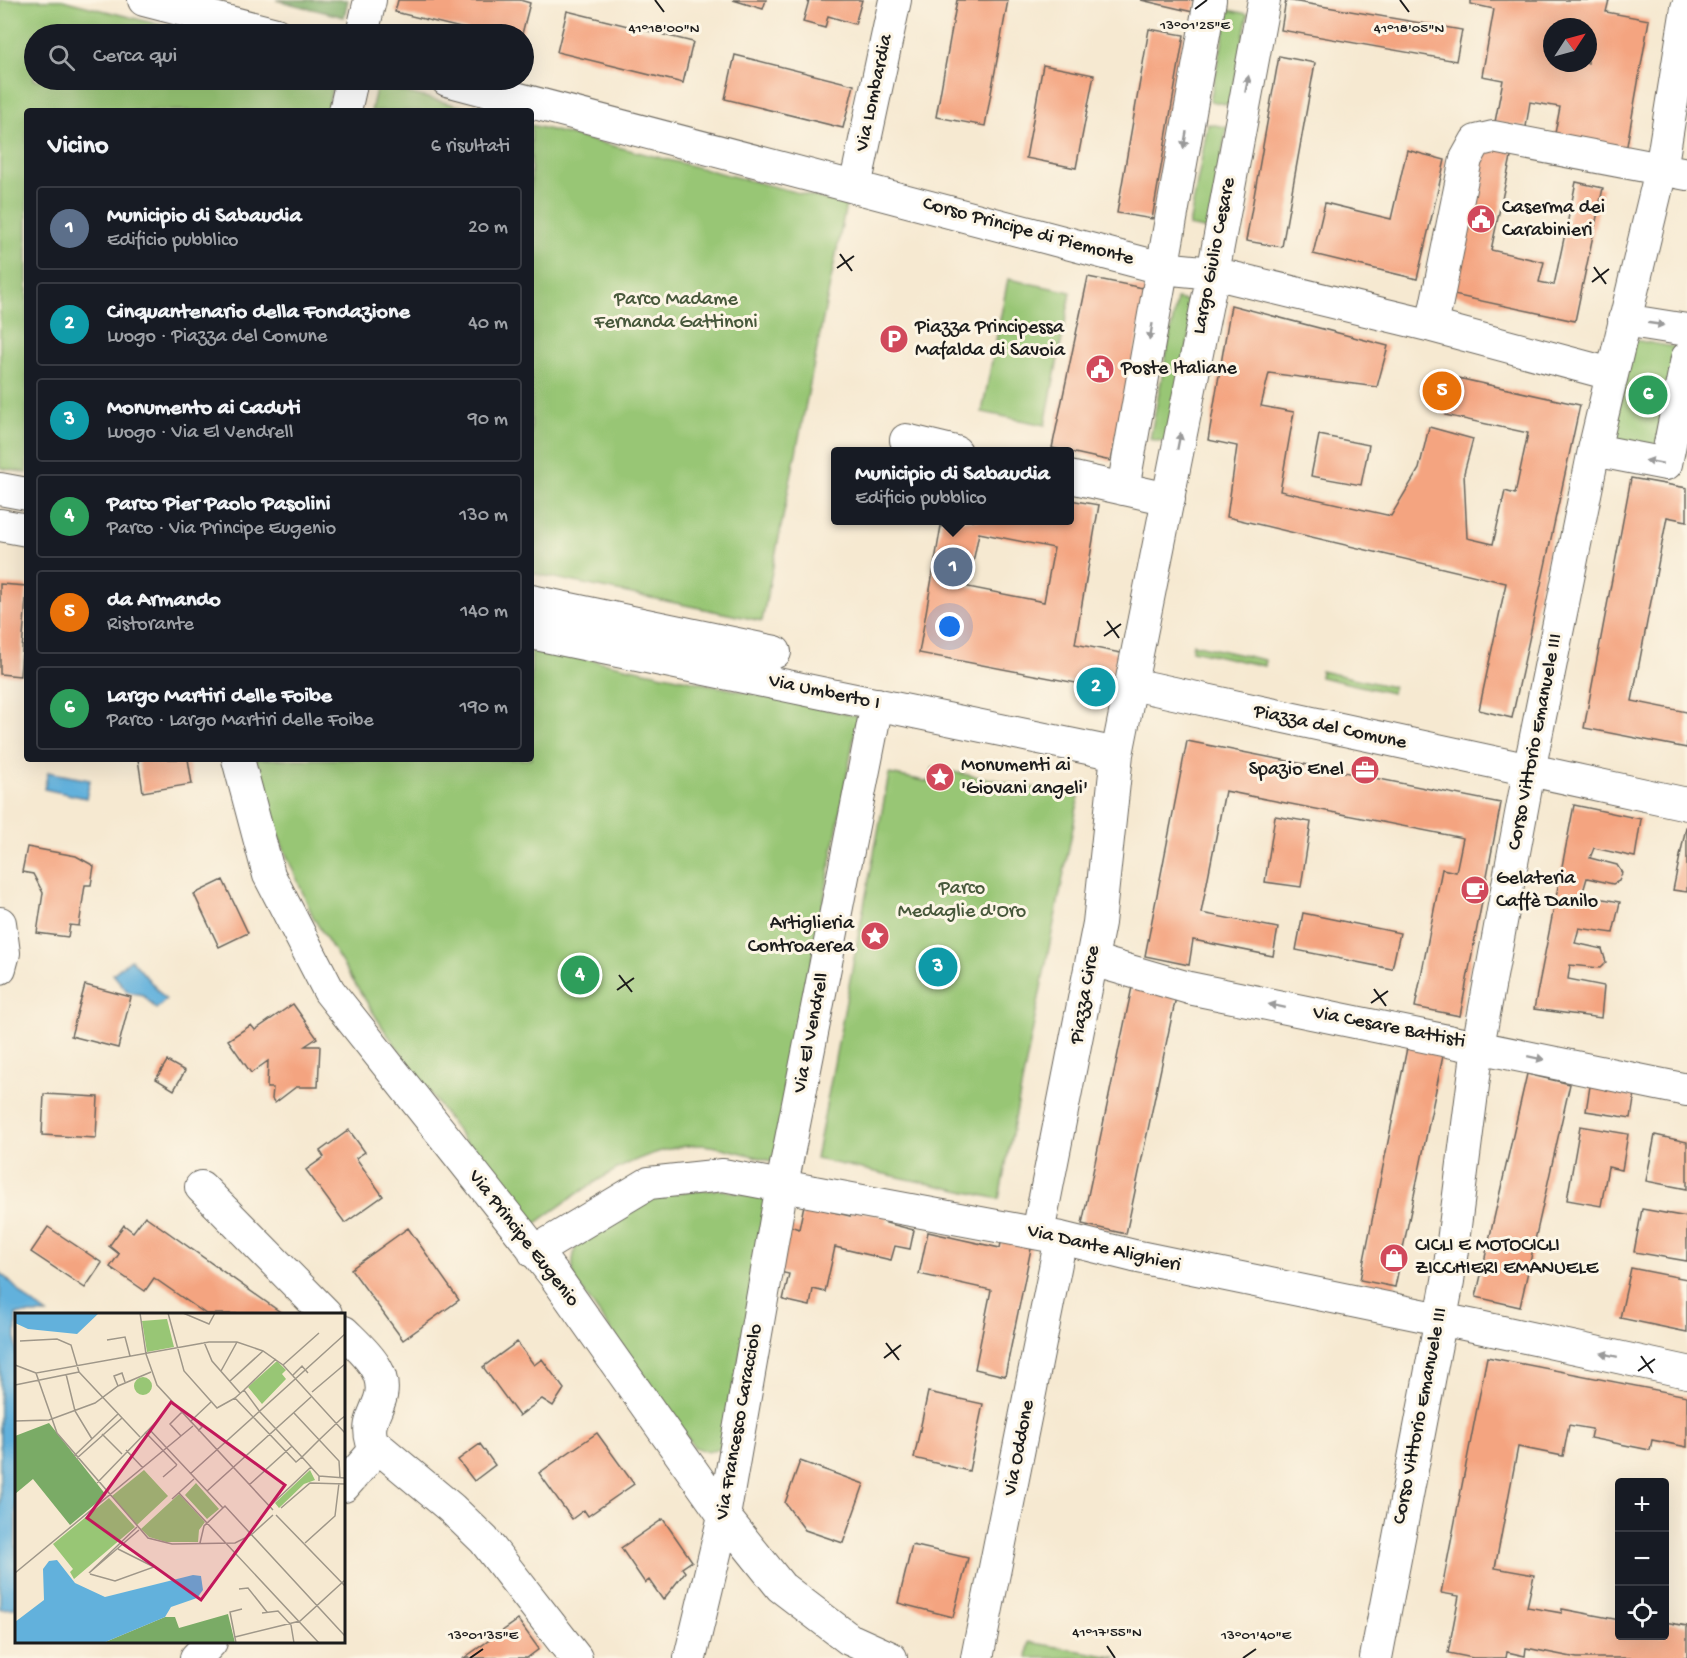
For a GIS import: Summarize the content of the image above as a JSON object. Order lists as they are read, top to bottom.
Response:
{
  "streets": {
    "street": [
      "Via Lombardia",
      "Corso Principe di Piemonte",
      "Largo Giulio Cesare",
      "Via Umberto I",
      "Piazza del Comune",
      "Corso Vittorio Emanuele III",
      "Piazza Circe",
      "Via Cesare Battisti",
      "Via El Vendrell",
      "Via Principe Eugenio",
      "Via Dante Alighieri",
      "Via Francesco Caracciolo",
      "Via Oddone"
    ]
  },
  "crossings": [
    ["Via Lombardia", "Corso Principe di Piemonte"],
    ["Corso Principe di Piemonte", "Largo Giulio Cesare"],
    ["Corso Principe di Piemonte", "Corso Vittorio Emanuele III"],
    ["Via Umberto I", "Piazza Circe"],
    ["Via Umberto I", "Via El Vendrell"],
    ["Piazza del Comune", "Corso Vittorio Emanuele III"],
    ["Corso Vittorio Emanuele III", "Via Cesare Battisti"],
    ["Corso Vittorio Emanuele III", "Via Dante Alighieri"],
    ["Piazza Circe", "Via Cesare Battisti"],
    ["Piazza Circe", "Via Dante Alighieri"],
    ["Piazza Circe", "Via Oddone"],
    ["Via El Vendrell", "Via Dante Alighieri"],
    ["Via El Vendrell", "Via Francesco Caracciolo"],
    ["Via Principe Eugenio", "Via Dante Alighieri"],
    ["Via Principe Eugenio", "Via Francesco Caracciolo"],
    ["Via Dante Alighieri", "Via Francesco Caracciolo"],
    ["Via Dante Alighieri", "Via Oddone"]
  ],
  "parks": ["Parco Madame Fernanda Gattinoni", "Parco Medaglie d'Oro"],
  "places": {
    "public building": ["Caserma dei Carabinieri", "Poste Italiane"],
    "parking": ["Piazza Principessa Mafalda di Savoia"],
    "office": ["Spazio Enel"],
    "place": ["Monumenti ai 'Giovani angeli'", "Artiglieria Controaerea"],
    "cafe": ["Gelateria Caffè Danilo"],
    "shop": ["CICLI E MOTOCICLI ZICCHIERI EMANUELE"]
  },
  "north": "top right",
  "page": {
    "search": "Cerca qui",
    "heading": ["Vicino", "6 risultati"],
    "list": [
      {
        "mark": "1",
        "name": "Municipio di Sabaudia",
        "note": "Edificio pubblico",
        "value": "20 m"
      },
      {
        "mark": "2",
        "name": "Cinquantenario della Fondazione",
        "note": "Luogo · Piazza del Comune",
        "value": "40 m"
      },
      {
        "mark": "3",
        "name": "Monumento ai Caduti",
        "note": "Luogo · Via El Vendrell",
        "value": "90 m"
      },
      {
        "mark": "4",
        "name": "Parco Pier Paolo Pasolini",
        "note": "Parco · Via Principe Eugenio",
        "value": "130 m"
      },
      {
        "mark": "5",
        "name": "da Armando",
        "note": "Ristorante",
        "value": "140 m"
      },
      {
        "mark": "6",
        "name": "Largo Martiri delle Foibe",
        "note": "Parco · Largo Martiri delle Foibe",
        "value": "190 m"
      }
    ],
    "pins": [
      "5",
      "6",
      "1",
      "2",
      "3",
      "4"
    ],
    "popup": ["Municipio di Sabaudia", "Edificio pubblico"],
    "map_buttons": ["+", "−"]
  },
  "coordinates": [
    "13°01'25\"E",
    "41°18'00\"N",
    "41°18'05\"N",
    "41°17'55\"N",
    "13°01'35\"E",
    "13°01'40\"E"
  ]
}
